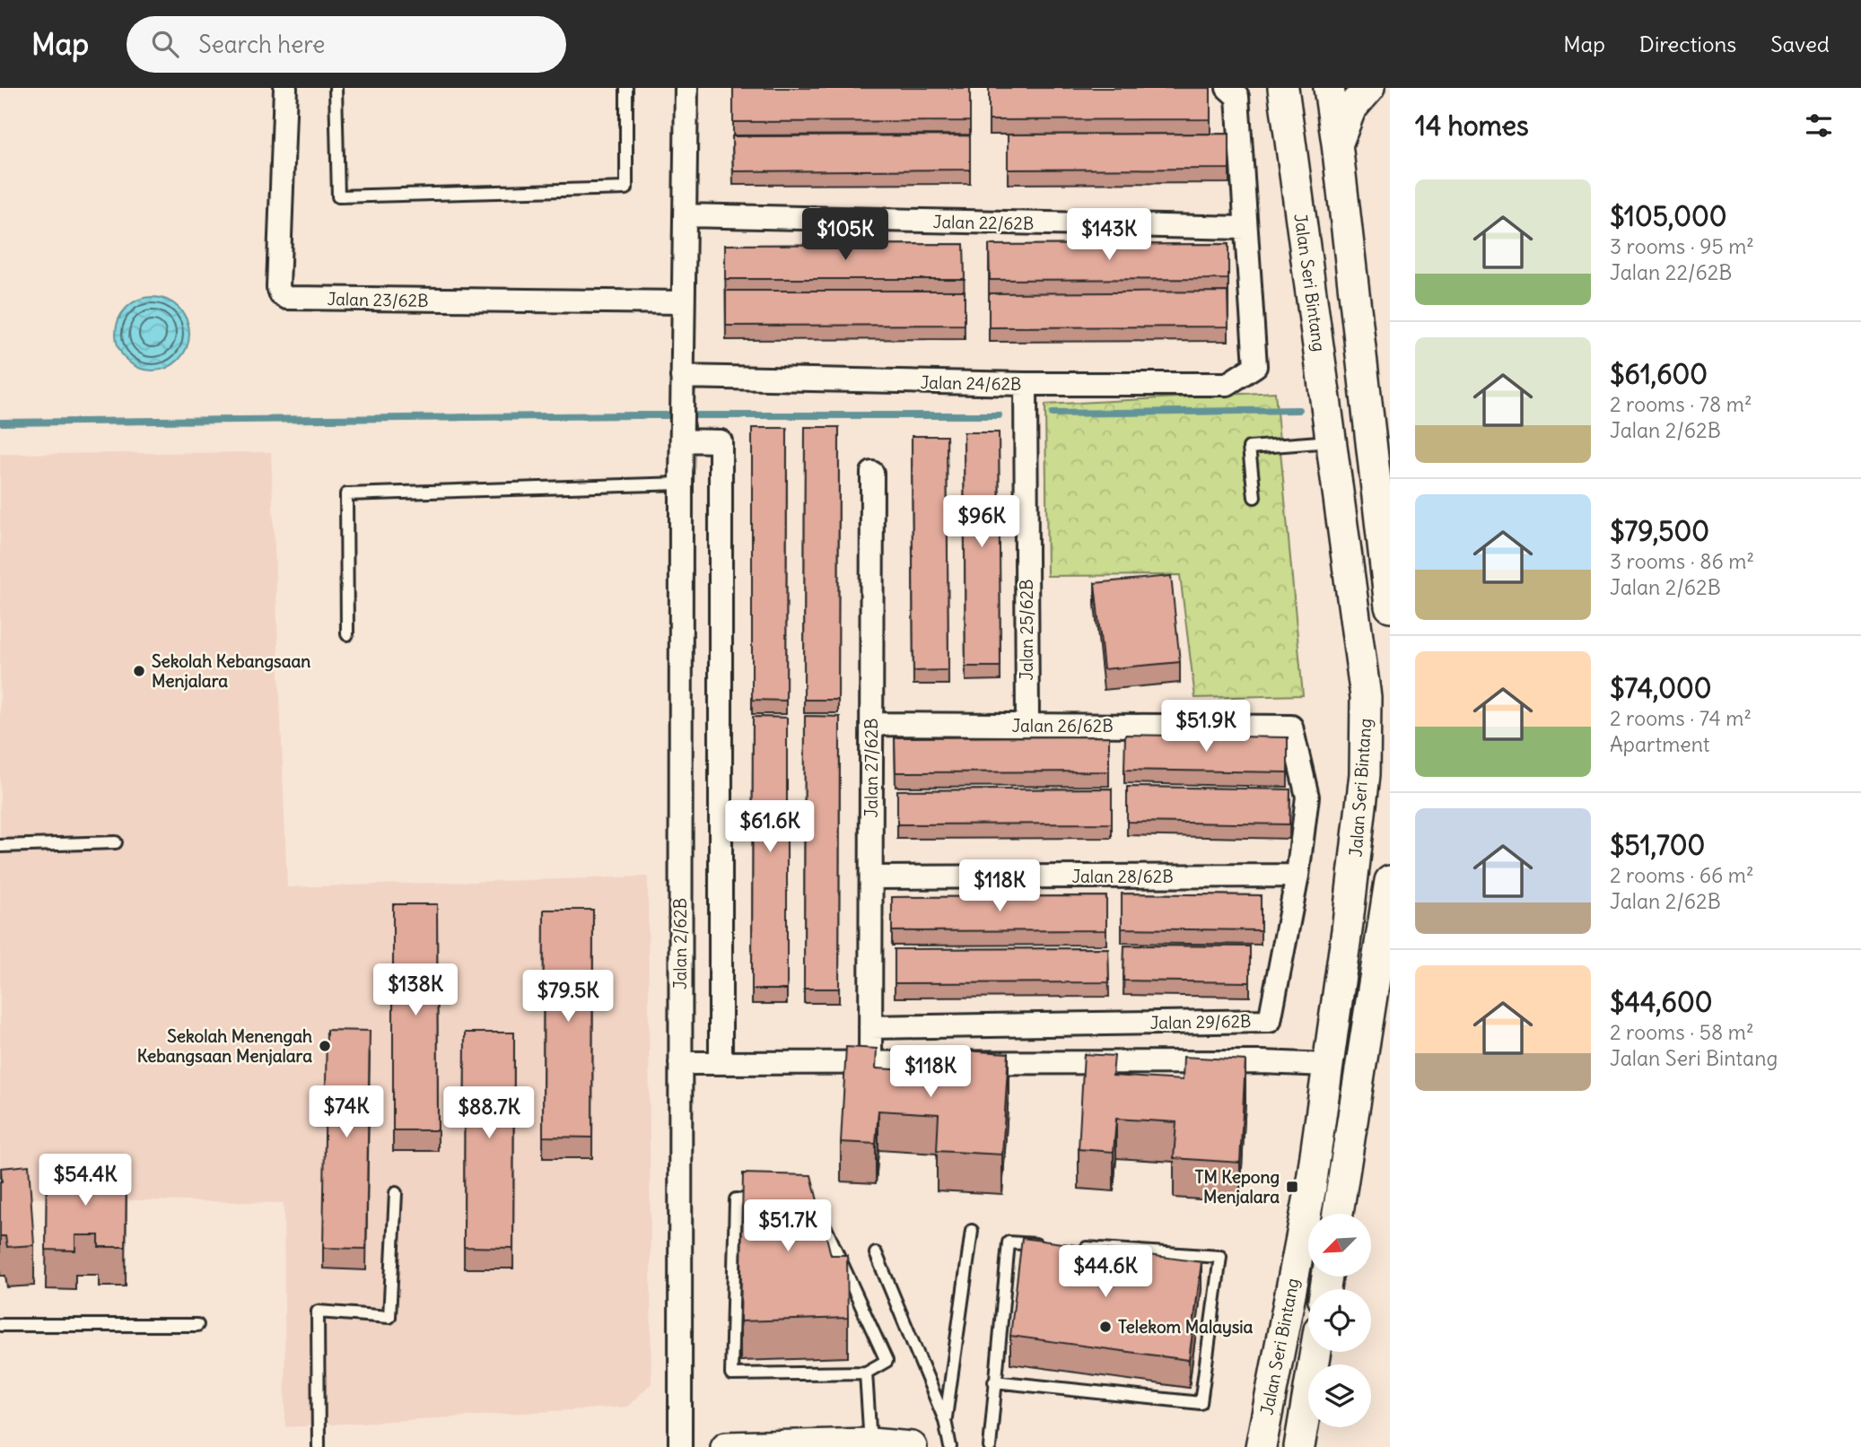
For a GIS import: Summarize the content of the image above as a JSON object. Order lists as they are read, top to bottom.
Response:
{
  "streets": {
    "street": [
      "Jalan 22/62B",
      "Jalan Seri Bintang",
      "Jalan 23/62B",
      "Jalan 24/62B",
      "Jalan 25/62B",
      "Jalan 26/62B",
      "Jalan 27/62B",
      "Jalan 28/62B",
      "Jalan 2/62B",
      "Jalan 29/62B"
    ]
  },
  "crossings": [
    ["Jalan 22/62B", "Jalan 24/62B"],
    ["Jalan 22/62B", "Jalan 2/62B"],
    ["Jalan 23/62B", "Jalan 2/62B"],
    ["Jalan 24/62B", "Jalan 25/62B"],
    ["Jalan 24/62B", "Jalan 2/62B"],
    ["Jalan 25/62B", "Jalan 26/62B"],
    ["Jalan 26/62B", "Jalan 27/62B"],
    ["Jalan 26/62B", "Jalan 29/62B"],
    ["Jalan 27/62B", "Jalan 28/62B"],
    ["Jalan 27/62B", "Jalan 29/62B"],
    ["Jalan 28/62B", "Jalan 29/62B"]
  ],
  "places": {
    "other": ["Sekolah Kebangsaan Menjalara", "Sekolah Menengah Kebangsaan Menjalara", "Telekom Malaysia"],
    "transit": ["TM Kepong Menjalara"]
  },
  "north": "bottom left",
  "page": {
    "header": "Map",
    "search": "Search here",
    "nav": ["Map", "Directions", "Saved"],
    "heading": "14 homes",
    "list": [
      {
        "name": "$105,000",
        "note": "3 rooms · 95 m² · Jalan 22/62B"
      },
      {
        "name": "$61,600",
        "note": "2 rooms · 78 m² · Jalan 2/62B"
      },
      {
        "name": "$79,500",
        "note": "3 rooms · 86 m² · Jalan 2/62B"
      },
      {
        "name": "$74,000",
        "note": "2 rooms · 74 m² · Apartment"
      },
      {
        "name": "$51,700",
        "note": "2 rooms · 66 m² · Jalan 2/62B"
      },
      {
        "name": "$44,600",
        "note": "2 rooms · 58 m² · Jalan Seri Bintang"
      }
    ],
    "price": [
      "$105K",
      "$143K",
      "$96K",
      "$51.9K",
      "$61.6K",
      "$118K",
      "$138K",
      "$79.5K",
      "$118K",
      "$74K",
      "$88.7K",
      "$54.4K",
      "$51.7K",
      "$44.6K"
    ]
  }
}
